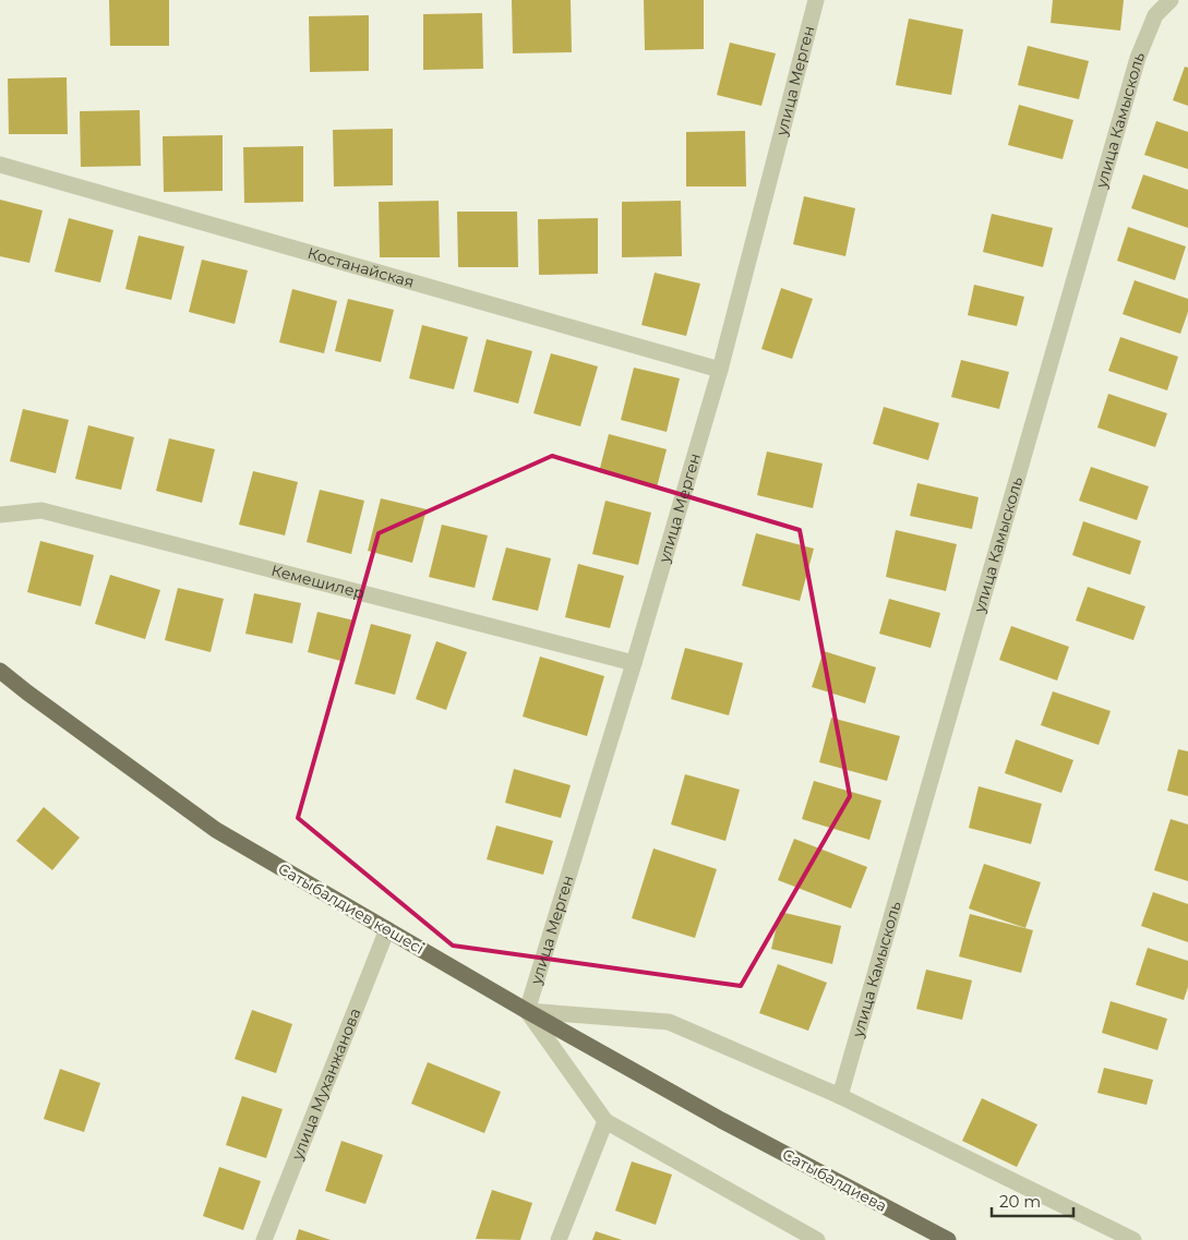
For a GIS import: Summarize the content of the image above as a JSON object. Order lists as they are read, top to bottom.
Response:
{
  "streets": {
    "main road": ["Сатыбалдиев көшесі", "Сатыбалдиева"],
    "street": [
      "улица Мерген",
      "улица Камысколь",
      "Костанайская",
      "Кемешилер",
      "улица Муханжанова"
    ]
  },
  "crossings": [
    ["улица Мерген", "Костанайская"],
    ["улица Мерген", "Кемешилер"],
    ["улица Мерген", "Сатыбалдиев көшесі"],
    ["Сатыбалдиев көшесі", "улица Муханжанова"],
    ["Сатыбалдиев көшесі", "Сатыбалдиева"]
  ],
  "scale_bar": "20 m"
}
